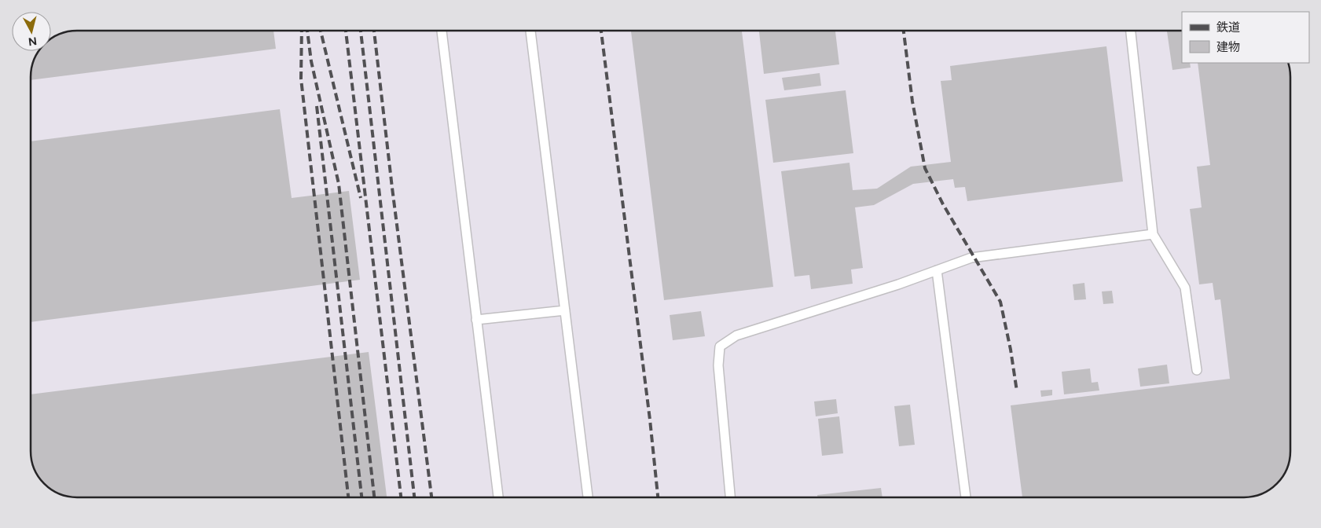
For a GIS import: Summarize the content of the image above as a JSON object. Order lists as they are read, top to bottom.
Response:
{
  "legend": ["鉄道", "建物"],
  "north": "bottom"
}
